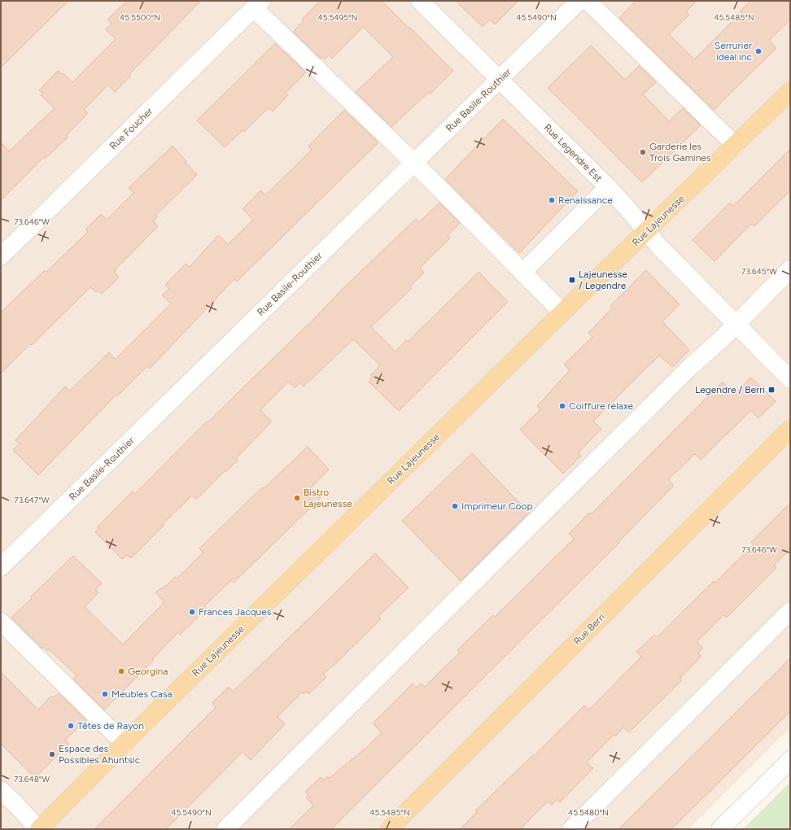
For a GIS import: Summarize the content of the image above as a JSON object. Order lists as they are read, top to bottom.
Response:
{
  "streets": {
    "main road": ["Rue Lajeunesse", "Rue Berri"],
    "street": ["Rue Basile-Routhier", "Rue Foucher", "Rue Legendre Est"]
  },
  "crossings": [
    ["Rue Basile-Routhier", "Rue Legendre Est"],
    ["Rue Legendre Est", "Rue Lajeunesse"]
  ],
  "places": {
    "other": [
      "Serrurier ideal inc",
      "Garderie les Trois Gamines",
      "Renaissance",
      "Coiffure relaxe",
      "Bistro Lajeunesse",
      "Imprimeur Coop",
      "Frances Jacques",
      "Georgina",
      "Meubles Casa",
      "Têtes de Rayon",
      "Espace des Possibles Ahuntsic"
    ],
    "transit": ["Lajeunesse / Legendre", "Legendre / Berri"]
  },
  "coordinates": [
    "45.5500°N",
    "45.5495°N",
    "45.5490°N",
    "45.5485°N",
    "73.646°W",
    "73.645°W",
    "73.647°W",
    "73.648°W",
    "45.5480°N"
  ]
}
